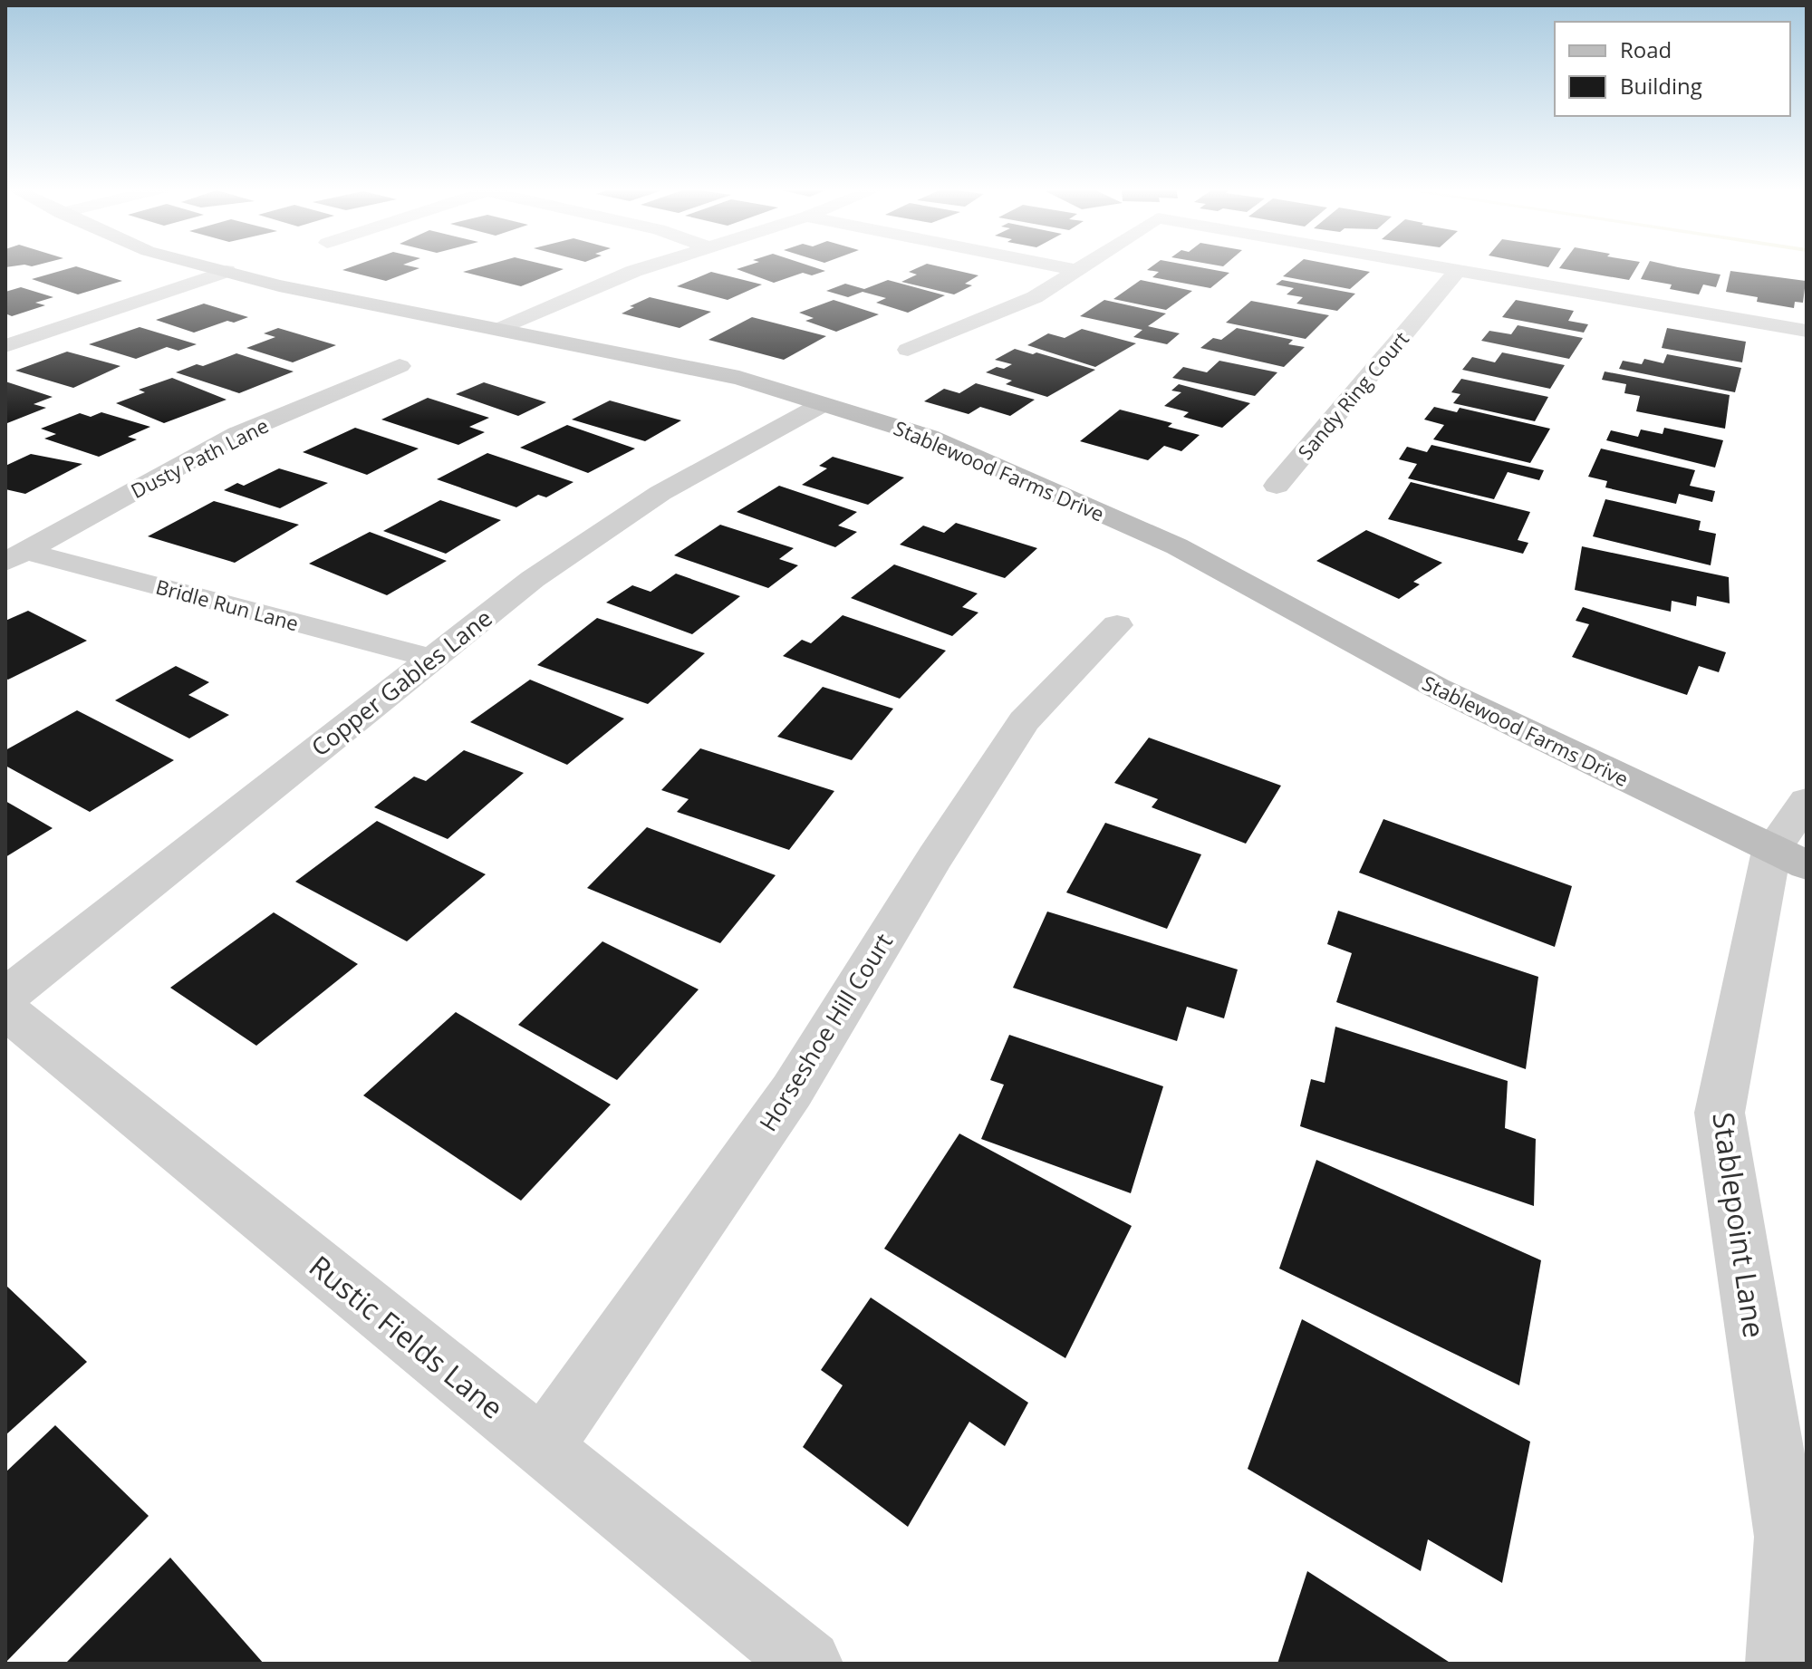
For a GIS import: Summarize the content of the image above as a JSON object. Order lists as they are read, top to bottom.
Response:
{
  "streets": {
    "street": [
      "Sandy Ring Court",
      "Dusty Path Lane",
      "Stablewood Farms Drive",
      "Bridle Run Lane",
      "Copper Gables Lane",
      "Horseshoe Hill Court",
      "Stablepoint Lane",
      "Rustic Fields Lane"
    ]
  },
  "crossings": [
    ["Dusty Path Lane", "Bridle Run Lane"],
    ["Stablewood Farms Drive", "Copper Gables Lane"],
    ["Stablewood Farms Drive", "Stablepoint Lane"],
    ["Bridle Run Lane", "Copper Gables Lane"],
    ["Horseshoe Hill Court", "Rustic Fields Lane"]
  ],
  "legend": ["Road", "Building"]
}
